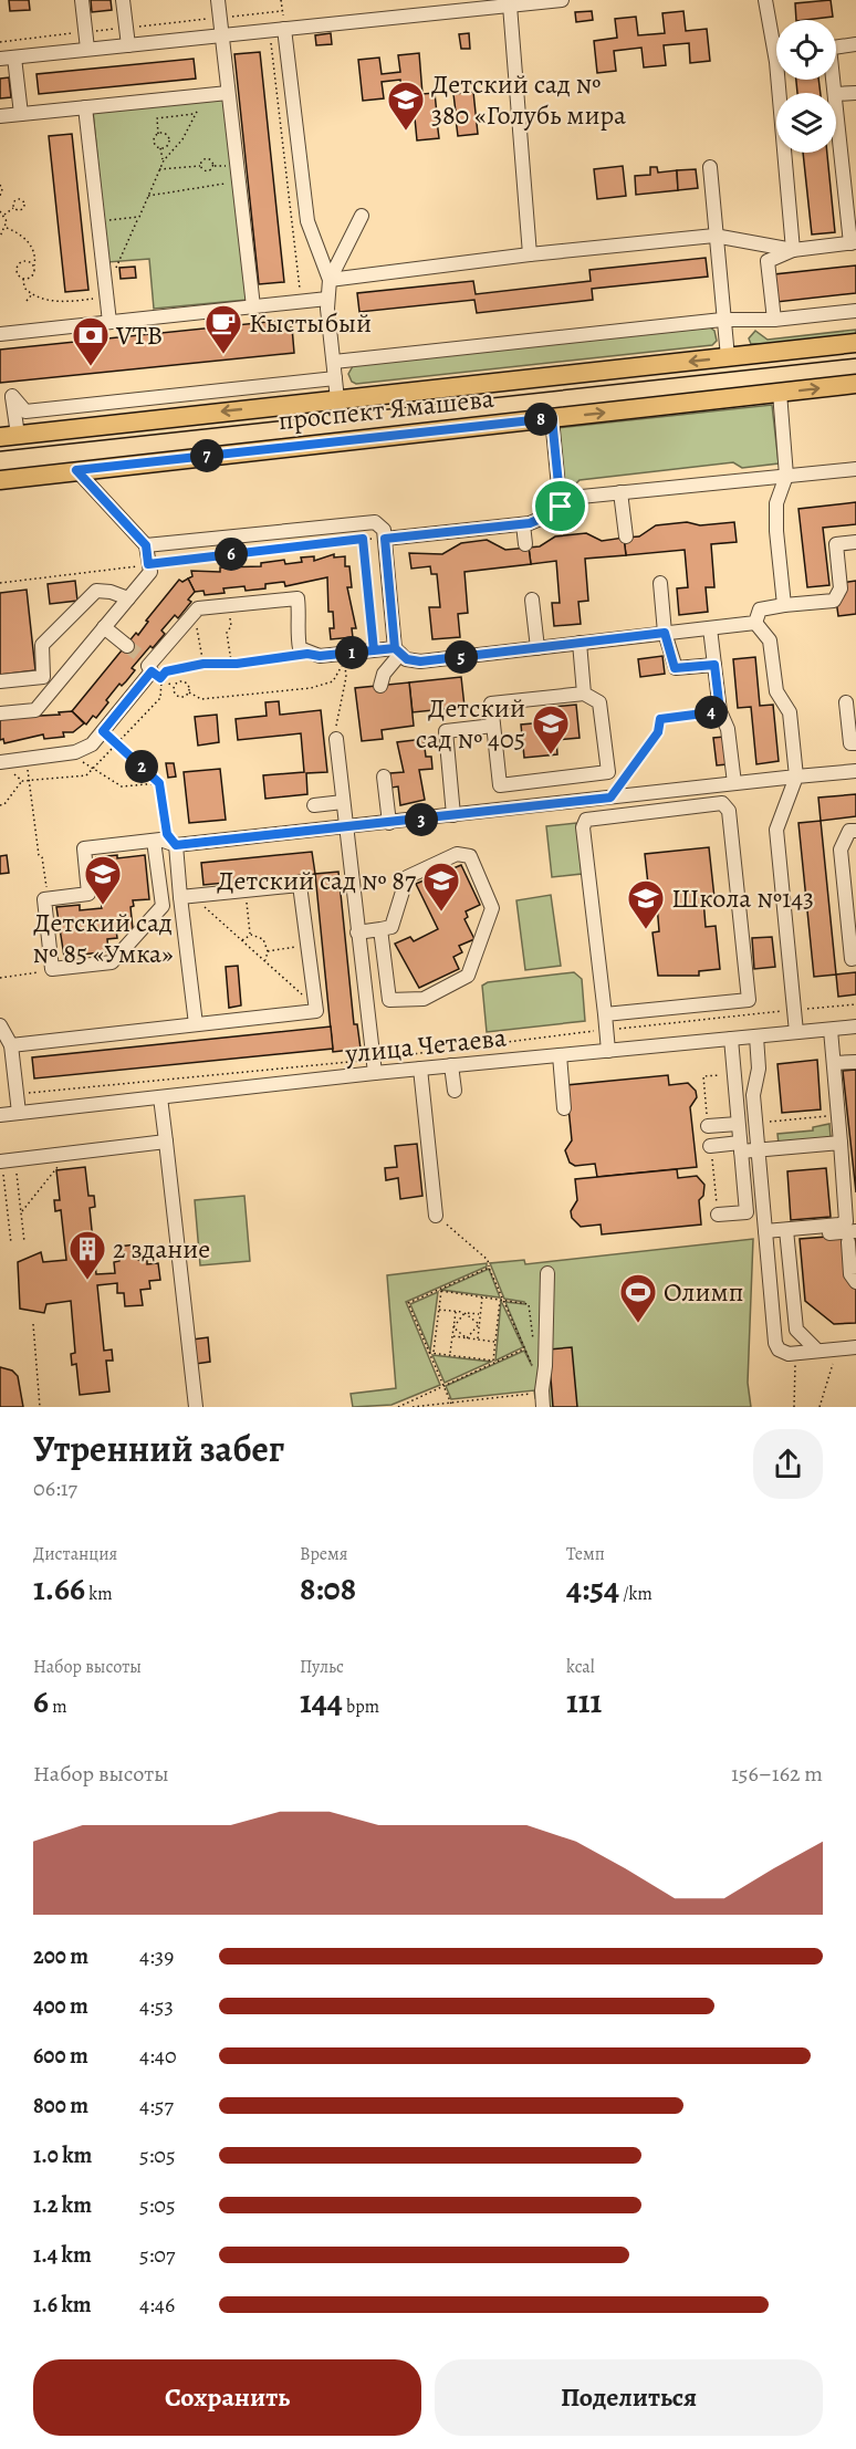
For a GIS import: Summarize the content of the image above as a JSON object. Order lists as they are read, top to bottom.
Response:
{
  "streets": {
    "main road": ["проспект Ямашева"],
    "street": ["улица Четаева"]
  },
  "places": {
    "school or university": [
      "Детский сад № 380 «Голубь мира",
      "Детский сад № 405",
      "Детский сад № 85 «Умка»",
      "Детский сад № 87",
      "Школа №143"
    ],
    "cafe": ["Кыстыбый"],
    "bank": ["VTB"],
    "building": ["2 здание"],
    "sports": ["Олимп"]
  },
  "page": {
    "pins": [
      "8",
      "7",
      "6",
      "1",
      "5",
      "4",
      "2",
      "3"
    ],
    "heading": ["Утренний забег", "06:17"],
    "stats": [
      ["Дистанция", "1.66 km"],
      ["Время", "8:08"],
      ["Темп", "4:54 /km"],
      ["Набор высоты", "6 m"],
      ["Пульс", "144 bpm"],
      ["kcal", "111"]
    ],
    "chart": ["Набор высоты", "156–162 m"],
    "list": [
      {
        "name": "200 m",
        "note": "4:39"
      },
      {
        "name": "400 m",
        "note": "4:53"
      },
      {
        "name": "600 m",
        "note": "4:40"
      },
      {
        "name": "800 m",
        "note": "4:57"
      },
      {
        "name": "1.0 km",
        "note": "5:05"
      },
      {
        "name": "1.2 km",
        "note": "5:05"
      },
      {
        "name": "1.4 km",
        "note": "5:07"
      },
      {
        "name": "1.6 km",
        "note": "4:46"
      }
    ],
    "buttons": ["Сохранить", "Поделиться"]
  }
}
